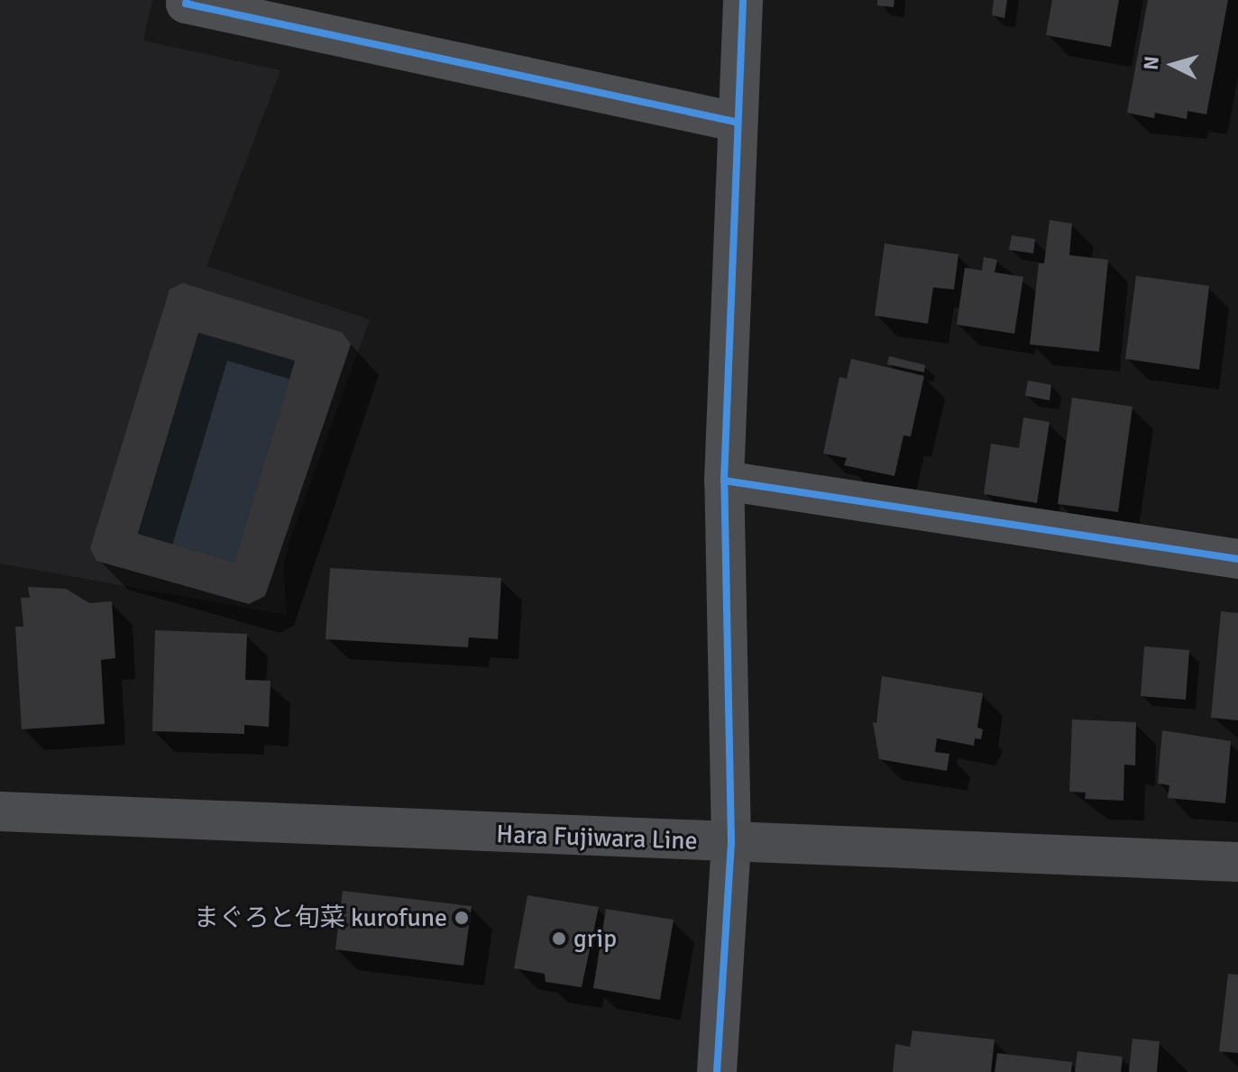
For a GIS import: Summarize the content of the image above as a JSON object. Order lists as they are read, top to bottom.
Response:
{
  "streets": {
    "main road": ["Hara Fujiwara Line"]
  },
  "places": ["まぐろと旬菜 kurofune", "grip"],
  "north": "left"
}
